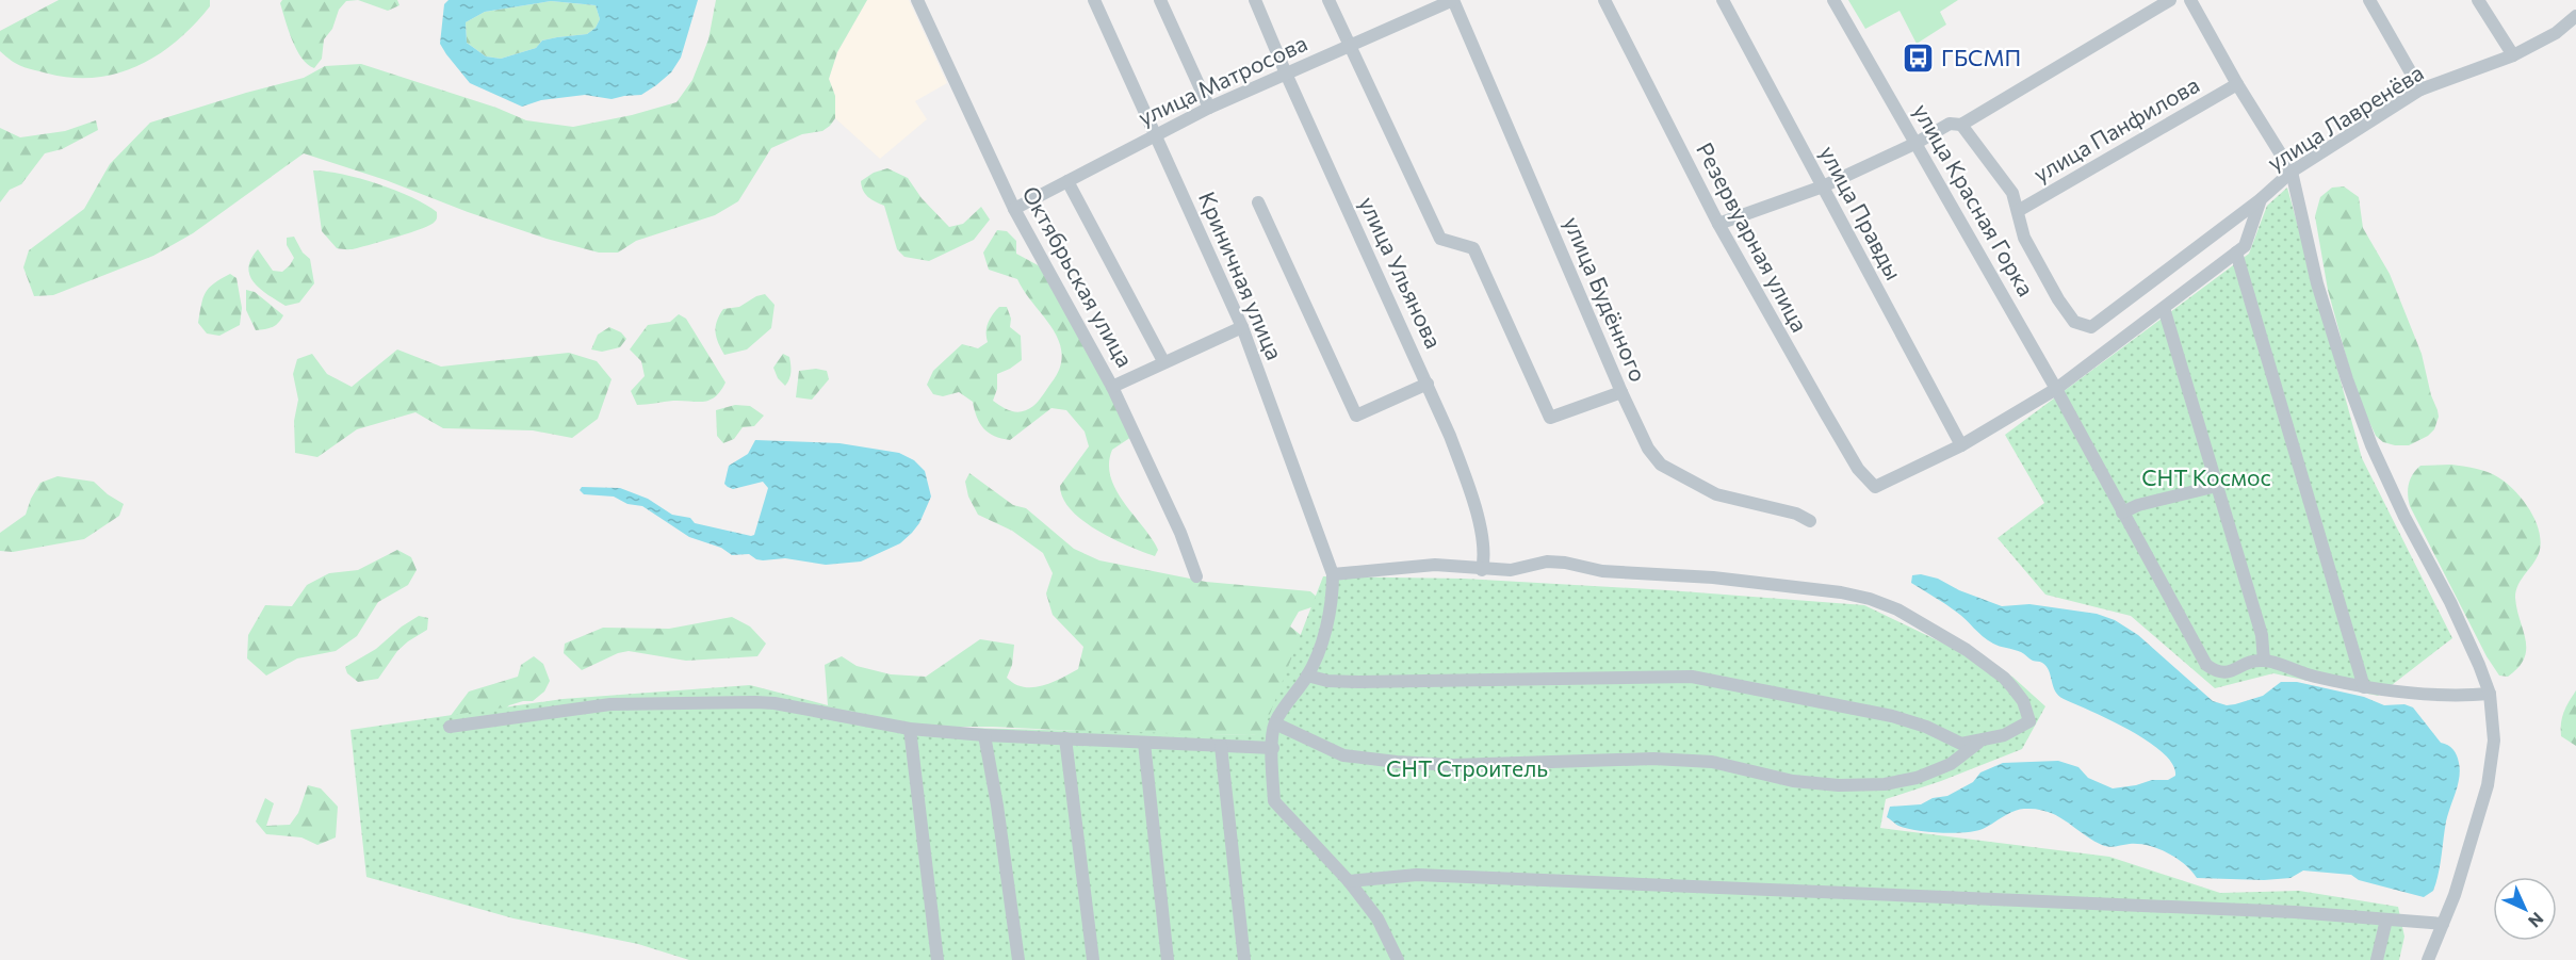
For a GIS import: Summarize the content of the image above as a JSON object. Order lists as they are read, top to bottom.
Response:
{
  "streets": {
    "street": [
      "улица Матросова",
      "улица Лавренёва",
      "улица Панфилова",
      "улица Красная Горка",
      "улица Правды",
      "Резервуарная улица",
      "улица Ульянова",
      "Криничная улица",
      "Октябрьская улица",
      "улица Будённого"
    ]
  },
  "crossings": [
    ["улица Матросова", "улица Ульянова"],
    ["улица Матросова", "Криничная улица"],
    ["улица Матросова", "Октябрьская улица"],
    ["улица Матросова", "улица Будённого"],
    ["улица Лавренёва", "улица Красная Горка"],
    ["улица Панфилова", "улица Красная Горка"],
    ["улица Правды", "Резервуарная улица"]
  ],
  "parks": ["СНТ Космос", "СНТ Строитель"],
  "places": {
    "bus stop": ["ГБСМП"]
  },
  "north": "bottom right"
}
